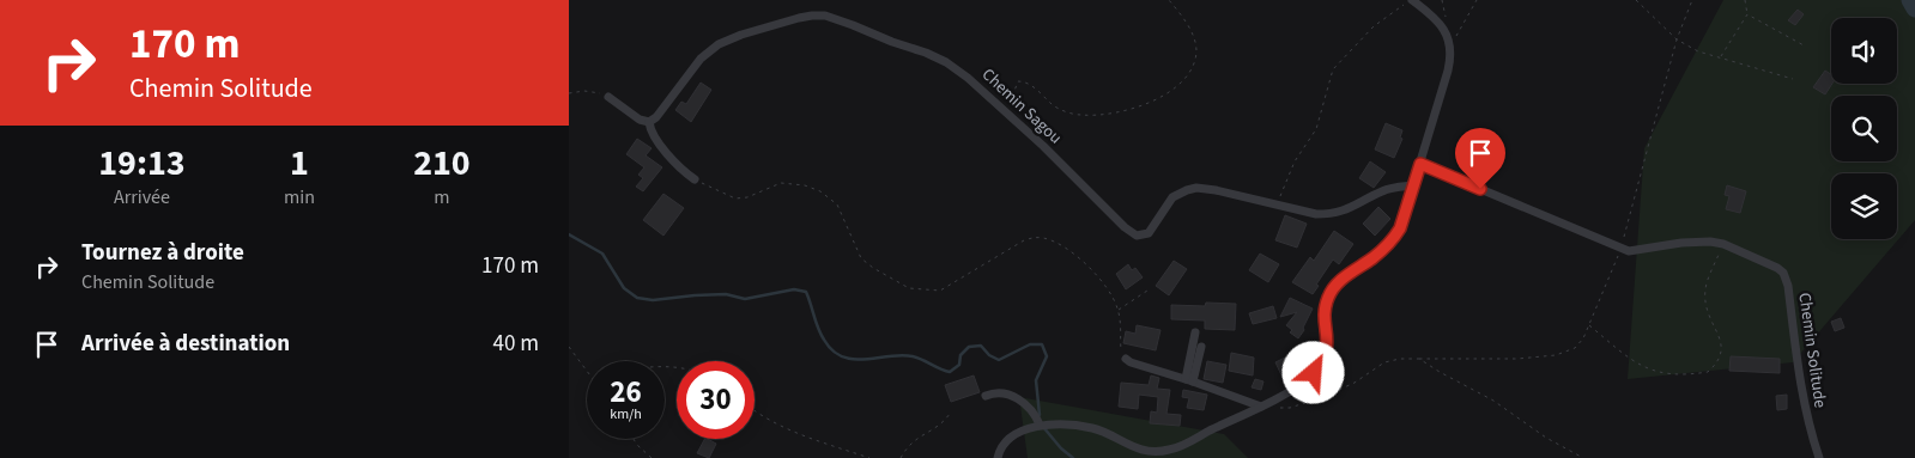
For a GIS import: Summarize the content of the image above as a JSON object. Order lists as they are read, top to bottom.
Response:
{
  "streets": {
    "street": ["Chemin Sagou", "Chemin Solitude"]
  },
  "page": {
    "turn": ["170 m", "Chemin Solitude"],
    "eta": [
      "19:13",
      "Arrivée",
      "1",
      "min",
      "210",
      "m"
    ],
    "list": [
      {
        "name": "Tournez à droite",
        "note": "Chemin Solitude",
        "value": "170 m"
      },
      {
        "name": "Arrivée à destination",
        "value": "40 m"
      }
    ],
    "speed": "26 km/h",
    "limit": "30"
  }
}
